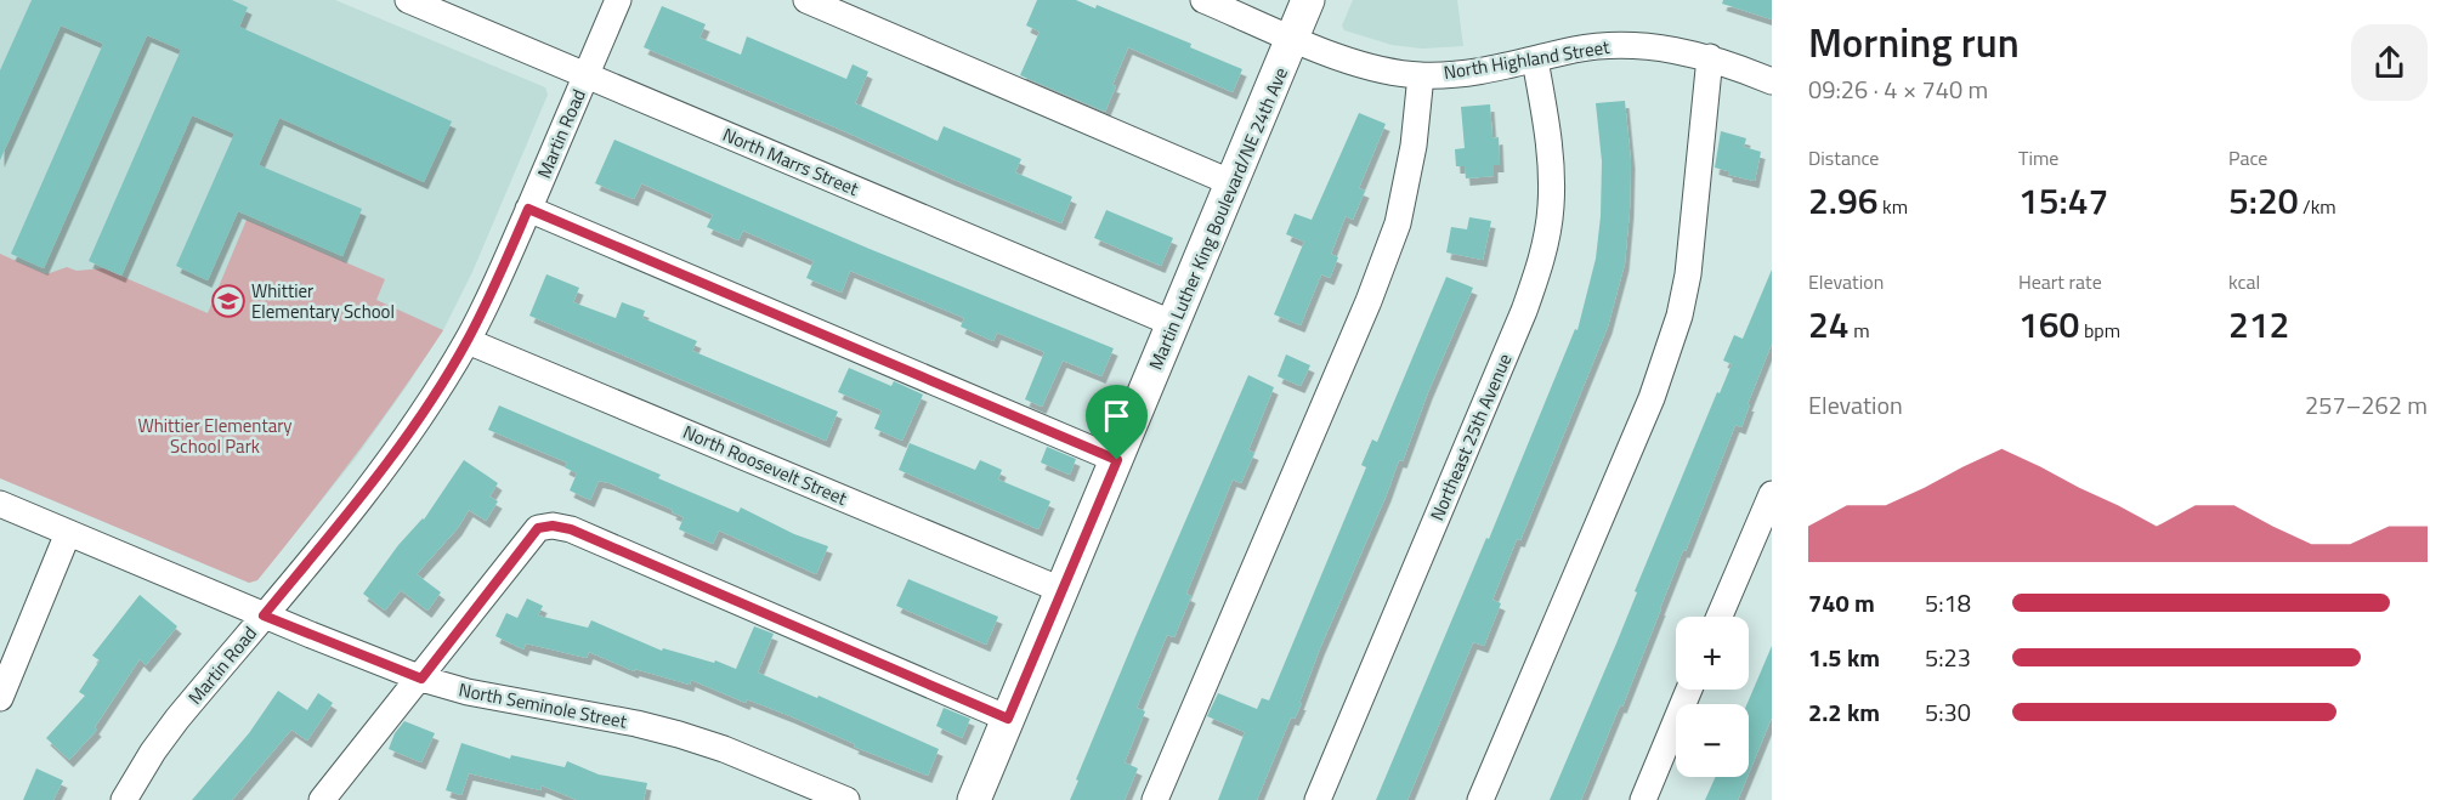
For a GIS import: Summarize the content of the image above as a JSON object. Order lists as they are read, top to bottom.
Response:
{
  "streets": {
    "main road": ["Martin Luther King Boulevard/NE 24th Ave"],
    "street": [
      "North Highland Street",
      "Martin Road",
      "North Marrs Street",
      "Northeast 25th Avenue",
      "North Roosevelt Street",
      "North Seminole Street"
    ]
  },
  "crossings": [
    ["North Highland Street", "Martin Luther King Boulevard/NE 24th Ave"],
    ["North Highland Street", "Northeast 25th Avenue"],
    ["Martin Road", "North Marrs Street"],
    ["Martin Road", "North Roosevelt Street"],
    ["Martin Road", "North Seminole Street"],
    ["North Marrs Street", "Martin Luther King Boulevard/NE 24th Ave"],
    ["Martin Luther King Boulevard/NE 24th Ave", "North Roosevelt Street"]
  ],
  "parks": ["Whittier Elementary School Park"],
  "places": {
    "school or university": ["Whittier Elementary School"]
  },
  "page": {
    "heading": ["Morning run", "09:26 · 4 × 740 m"],
    "stats": [
      ["Distance", "2.96 km"],
      ["Time", "15:47"],
      ["Pace", "5:20 /km"],
      ["Elevation", "24 m"],
      ["Heart rate", "160 bpm"],
      ["kcal", "212"]
    ],
    "chart": ["Elevation", "257–262 m"],
    "list": [
      {
        "name": "740 m",
        "note": "5:18"
      },
      {
        "name": "1.5 km",
        "note": "5:23"
      },
      {
        "name": "2.2 km",
        "note": "5:30"
      }
    ],
    "map_buttons": ["+", "−"]
  }
}
